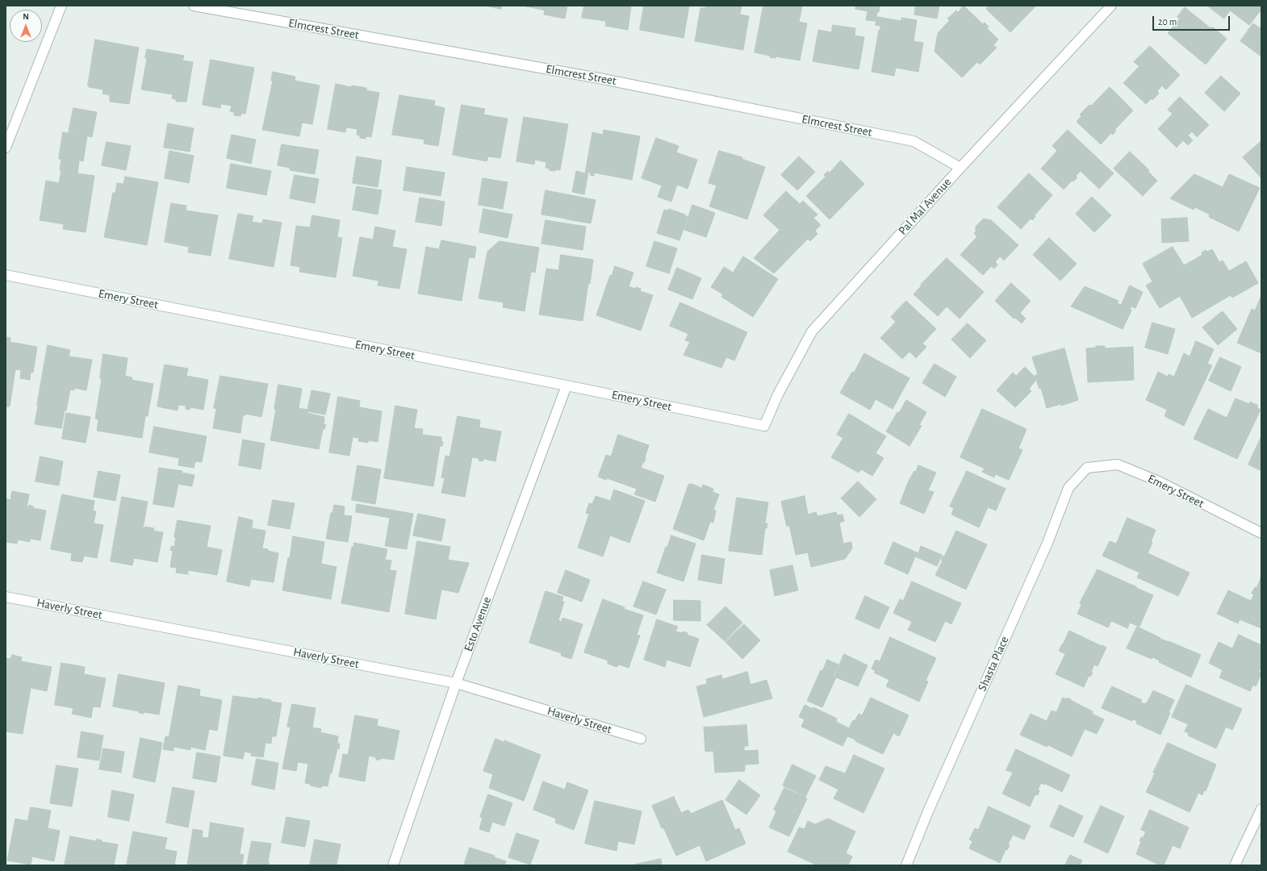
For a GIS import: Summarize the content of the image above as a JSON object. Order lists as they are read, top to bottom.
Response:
{
  "streets": {
    "street": [
      "Elmcrest Street",
      "Pal Mal Avenue",
      "Emery Street",
      "Haverly Street",
      "Esto Avenue",
      "Shasta Place"
    ]
  },
  "crossings": [
    ["Elmcrest Street", "Pal Mal Avenue"],
    ["Pal Mal Avenue", "Emery Street"],
    ["Emery Street", "Esto Avenue"],
    ["Emery Street", "Shasta Place"],
    ["Haverly Street", "Esto Avenue"]
  ],
  "scale_bar": "20 m",
  "north": "top"
}
